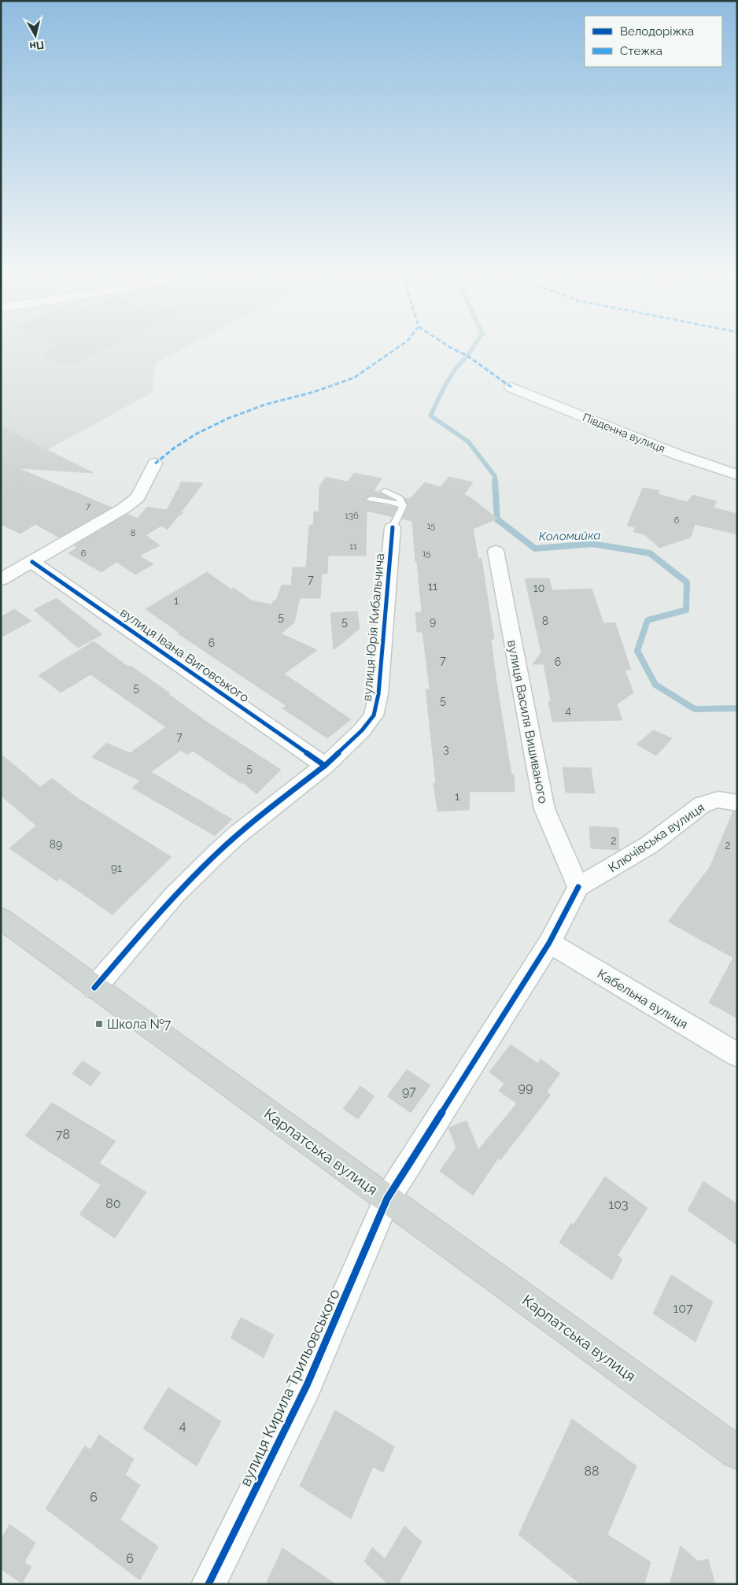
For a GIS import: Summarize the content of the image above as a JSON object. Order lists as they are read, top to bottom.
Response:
{
  "streets": {
    "main road": ["Карпатська вулиця"],
    "street": [
      "Південна вулиця",
      "вулиця Юрія Кибальчича",
      "вулиця Івана Виговського",
      "вулиця Василя Вишиваного",
      "Ключівська вулиця",
      "Кабельна вулиця",
      "вулиця Кирила Трильовського"
    ]
  },
  "crossings": [
    ["вулиця Юрія Кибальчича", "вулиця Івана Виговського"],
    ["вулиця Юрія Кибальчича", "Карпатська вулиця"],
    ["вулиця Василя Вишиваного", "Ключівська вулиця"],
    ["вулиця Василя Вишиваного", "вулиця Кирила Трильовського"],
    ["Ключівська вулиця", "вулиця Кирила Трильовського"],
    ["Кабельна вулиця", "вулиця Кирила Трильовського"],
    ["Карпатська вулиця", "вулиця Кирила Трильовського"]
  ],
  "water": ["Коломийка"],
  "places": {
    "transit": ["Школа №7"]
  },
  "house_numbers": [
    "7",
    "13б",
    "6",
    "15",
    "8",
    "11",
    "6",
    "15",
    "7",
    "11",
    "10",
    "1",
    "5",
    "8",
    "5",
    "9",
    "6",
    "7",
    "6",
    "5",
    "5",
    "4",
    "7",
    "3",
    "5",
    "1",
    "2",
    "89",
    "2",
    "91",
    "99",
    "97",
    "78",
    "80",
    "103",
    "107",
    "4",
    "88",
    "6",
    "6"
  ],
  "legend": ["Велодоріжка", "Стежка"],
  "north": "bottom"
}
